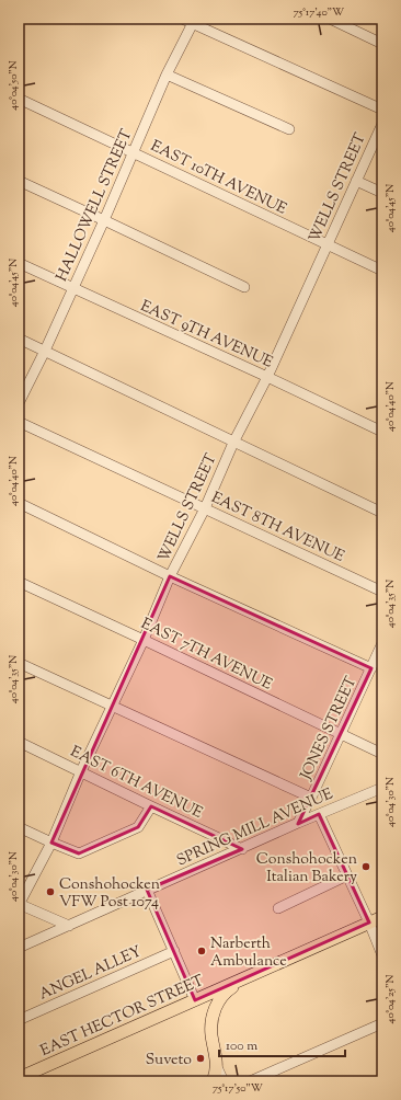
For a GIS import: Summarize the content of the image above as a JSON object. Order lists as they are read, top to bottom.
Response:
{
  "streets": {
    "main road": ["EAST HECTOR STREET"],
    "street": [
      "EAST 10TH AVENUE",
      "WELLS STREET",
      "HALLOWELL STREET",
      "EAST 9TH AVENUE",
      "EAST 8TH AVENUE",
      "EAST 7TH AVENUE",
      "JONES STREET",
      "EAST 6TH AVENUE",
      "SPRING MILL AVENUE",
      "ANGEL ALLEY"
    ]
  },
  "crossings": [
    ["EAST 10TH AVENUE", "WELLS STREET"],
    ["EAST 10TH AVENUE", "HALLOWELL STREET"],
    ["WELLS STREET", "EAST 9TH AVENUE"],
    ["WELLS STREET", "EAST 8TH AVENUE"],
    ["WELLS STREET", "EAST 7TH AVENUE"],
    ["WELLS STREET", "EAST 6TH AVENUE"],
    ["HALLOWELL STREET", "EAST 9TH AVENUE"],
    ["EAST 7TH AVENUE", "JONES STREET"],
    ["JONES STREET", "SPRING MILL AVENUE"],
    ["EAST 6TH AVENUE", "SPRING MILL AVENUE"]
  ],
  "places": [
    "Conshohocken Italian Bakery",
    "Conshohocken VFW Post 1074",
    "Narberth Ambulance",
    "Suveto"
  ],
  "scale_bar": "100 m",
  "coordinates": [
    "75°17'40\"W",
    "40°04'50\"N",
    "40°04'45\"N",
    "40°04'40\"N",
    "40°04'35\"N",
    "40°04'30\"N",
    "40°04'25\"N",
    "75°17'50\"W"
  ]
}
